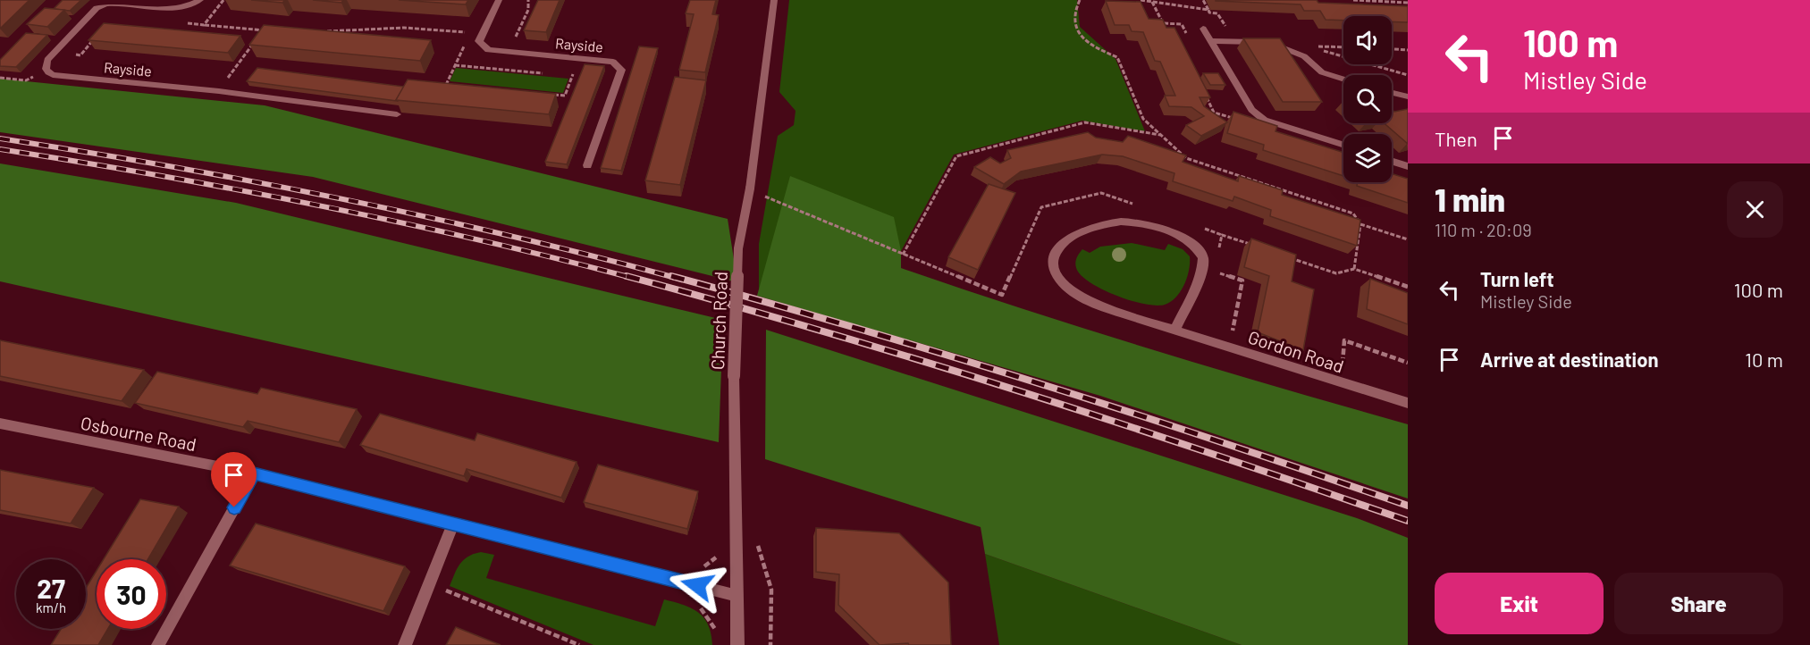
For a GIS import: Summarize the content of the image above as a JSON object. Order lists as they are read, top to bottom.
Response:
{
  "streets": {
    "street": [
      "Rayside",
      "Church Road",
      "Gordon Road",
      "Osbourne Road"
    ]
  },
  "crossings": [
    ["Church Road", "Osbourne Road"]
  ],
  "page": {
    "turn": ["100 m", "Mistley Side"],
    "then": "Then",
    "heading": ["1 min", "110 m · 20:09"],
    "list": [
      {
        "name": "Turn left",
        "note": "Mistley Side",
        "value": "100 m"
      },
      {
        "name": "Arrive at destination",
        "value": "10 m"
      }
    ],
    "speed": "27 km/h",
    "limit": "30",
    "buttons": ["Exit", "Share"]
  }
}
